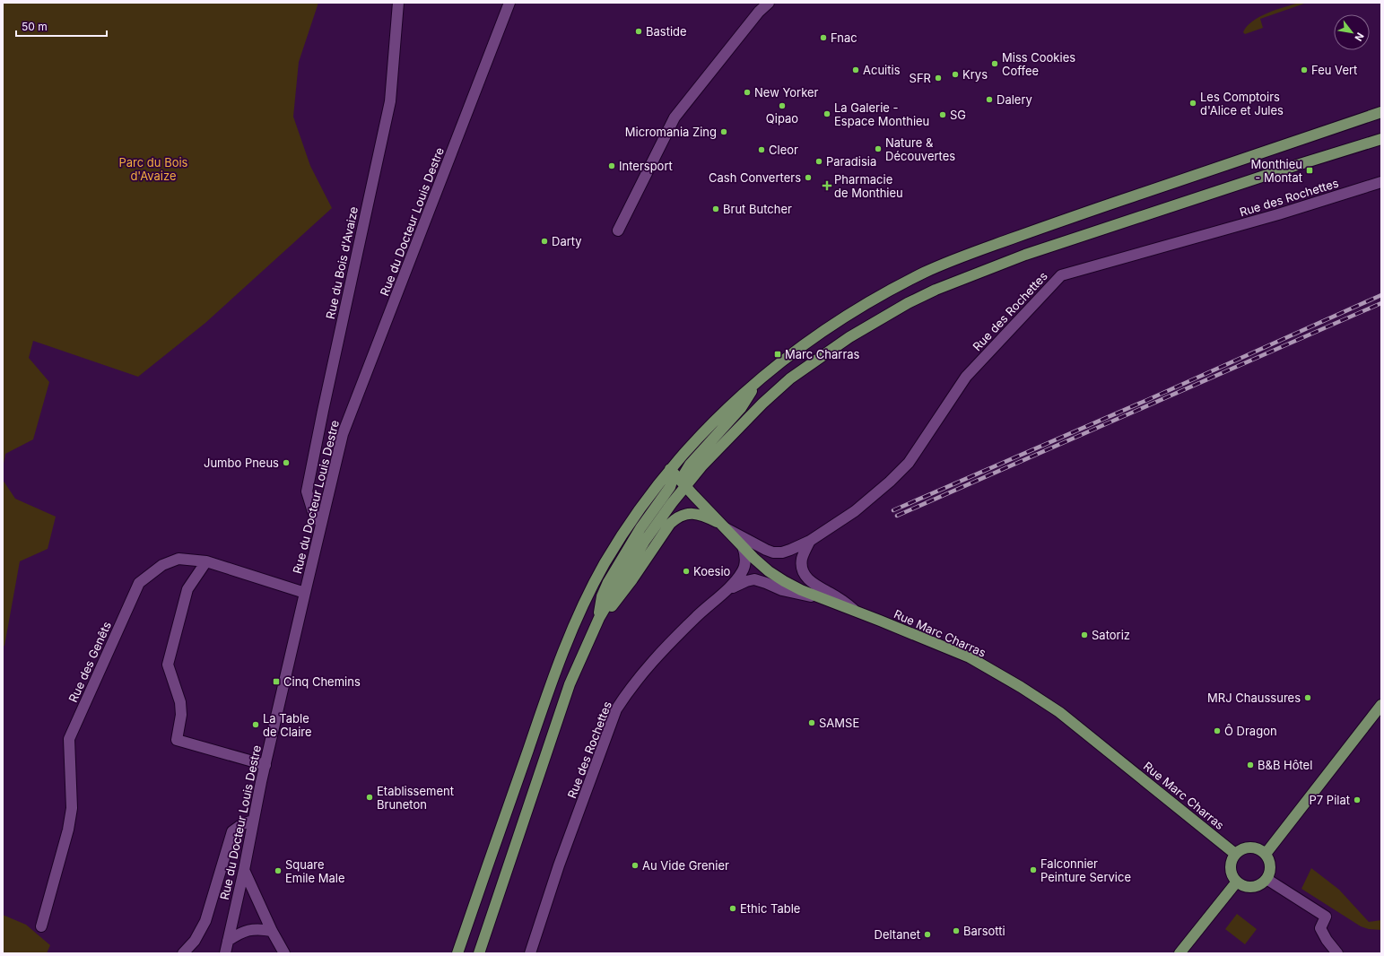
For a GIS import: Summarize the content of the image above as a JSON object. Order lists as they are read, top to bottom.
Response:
{
  "streets": {
    "main road": ["Rue Marc Charras"],
    "street": [
      "Rue des Rochettes",
      "Rue du Docteur Louis Destre",
      "Rue du Bois d'Avaize",
      "Rue des Genêts"
    ]
  },
  "crossings": [
    ["Rue des Rochettes", "Rue Marc Charras"],
    ["Rue du Docteur Louis Destre", "Rue du Bois d'Avaize"],
    ["Rue du Docteur Louis Destre", "Rue des Genêts"]
  ],
  "parks": ["Parc du Bois d'Avaize"],
  "places": {
    "other": [
      "Bastide",
      "Fnac",
      "Miss Cookies Coffee",
      "Acuitis",
      "Feu Vert",
      "Krys",
      "SFR",
      "New Yorker",
      "Dalery",
      "Les Comptoirs d'Alice et Jules",
      "Qipao",
      "La Galerie - Espace Monthieu",
      "SG",
      "Micromania Zing",
      "Nature & Découvertes",
      "Cleor",
      "Paradisia",
      "Intersport",
      "Cash Converters",
      "Brut Butcher",
      "Darty",
      "Jumbo Pneus",
      "Koesio",
      "Satoriz",
      "MRJ Chaussures",
      "SAMSE",
      "La Table de Claire",
      "Ô Dragon",
      "B&B Hôtel",
      "Etablissement Bruneton",
      "P7 Pilat",
      "Au Vide Grenier",
      "Falconnier Peinture Service",
      "Square Emile Male",
      "Ethic Table",
      "Barsotti",
      "Deltanet"
    ],
    "transit": ["Monthieu - Montat", "Marc Charras", "Cinq Chemins"],
    "health": ["Pharmacie de Monthieu"]
  },
  "scale_bar": "50 m",
  "north": "bottom right"
}
